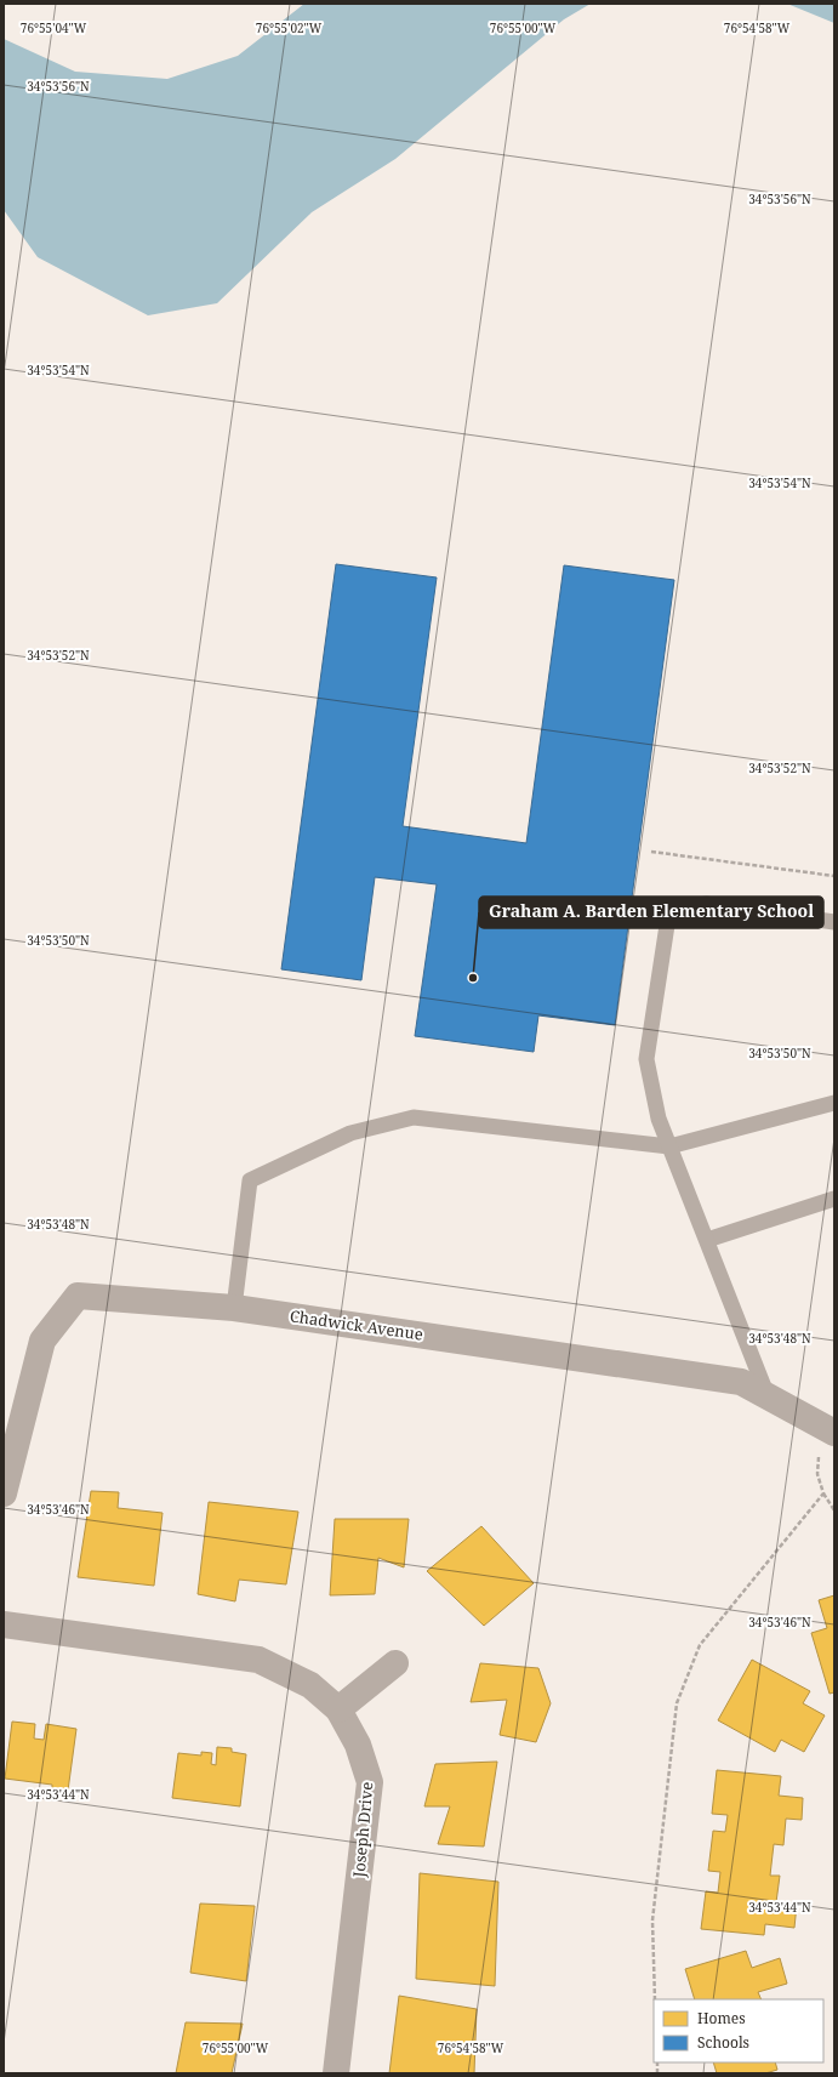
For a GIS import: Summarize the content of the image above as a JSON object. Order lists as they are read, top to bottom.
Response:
{
  "streets": {
    "street": ["Chadwick Avenue", "Joseph Drive"]
  },
  "places": ["Graham A. Barden Elementary School"],
  "legend": ["Homes", "Schools"],
  "coordinates": [
    "76°55'04\"W",
    "76°55'02\"W",
    "76°55'00\"W",
    "76°54'58\"W",
    "34°53'56\"N",
    "34°53'54\"N",
    "34°53'52\"N",
    "34°53'50\"N",
    "34°53'48\"N",
    "34°53'46\"N",
    "34°53'44\"N"
  ]
}
